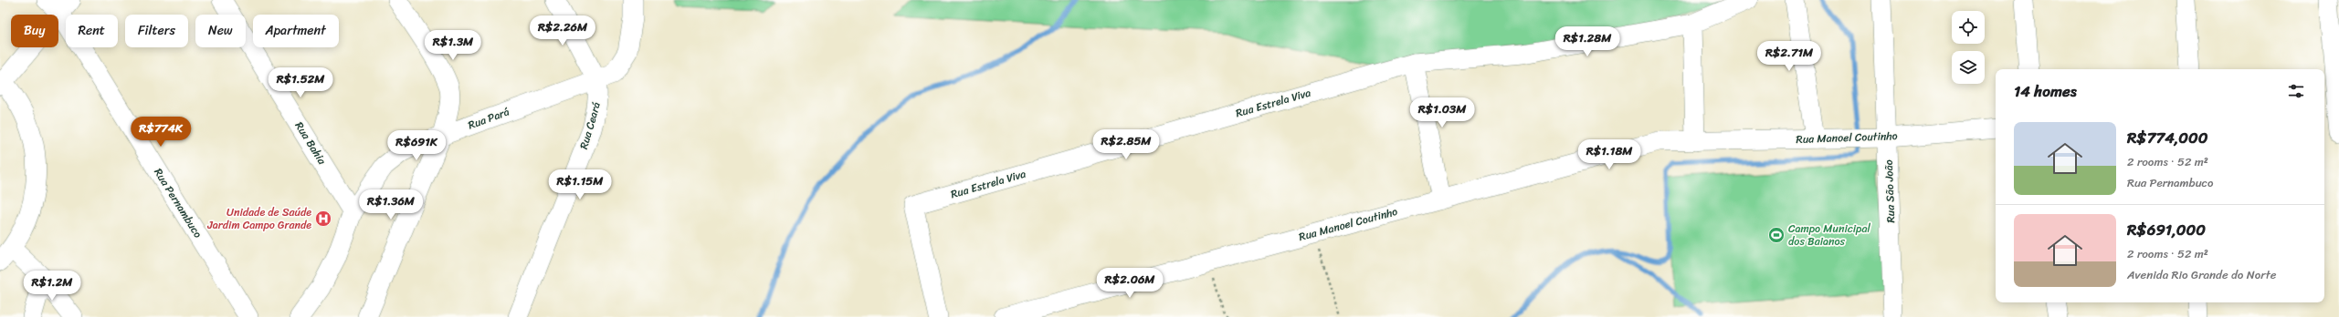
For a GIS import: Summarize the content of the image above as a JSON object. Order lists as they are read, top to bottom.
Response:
{
  "streets": {
    "street": [
      "Rua Estrela Viva",
      "Rua Pará",
      "Rua Ceará",
      "Rua Manoel Coutinho",
      "Rua Bahia",
      "Rua São João",
      "Rua Pernambuco"
    ]
  },
  "crossings": [
    ["Rua Pará", "Rua Ceará"],
    ["Rua Pará", "Rua Bahia"],
    ["Rua Manoel Coutinho", "Rua São João"]
  ],
  "places": {
    "hospital": ["Unidade de Saúde Jardim Campo Grande"],
    "sports": ["Campo Municipal dos Baianos"]
  },
  "page": {
    "chip": [
      "Buy",
      "Rent",
      "Filters",
      "New",
      "Apartment"
    ],
    "price": [
      "R$2.26M",
      "R$1.28M",
      "R$1.3M",
      "R$2.71M",
      "R$1.52M",
      "R$1.03M",
      "R$774K",
      "R$2.85M",
      "R$691K",
      "R$1.18M",
      "R$1.15M",
      "R$1.36M",
      "R$2.06M",
      "R$1.2M"
    ],
    "heading": "14 homes",
    "list": [
      {
        "name": "R$774,000",
        "note": "2 rooms · 52 m² · Rua Pernambuco"
      },
      {
        "name": "R$691,000",
        "note": "2 rooms · 52 m² · Avenida Rio Grande do Norte"
      }
    ]
  }
}
